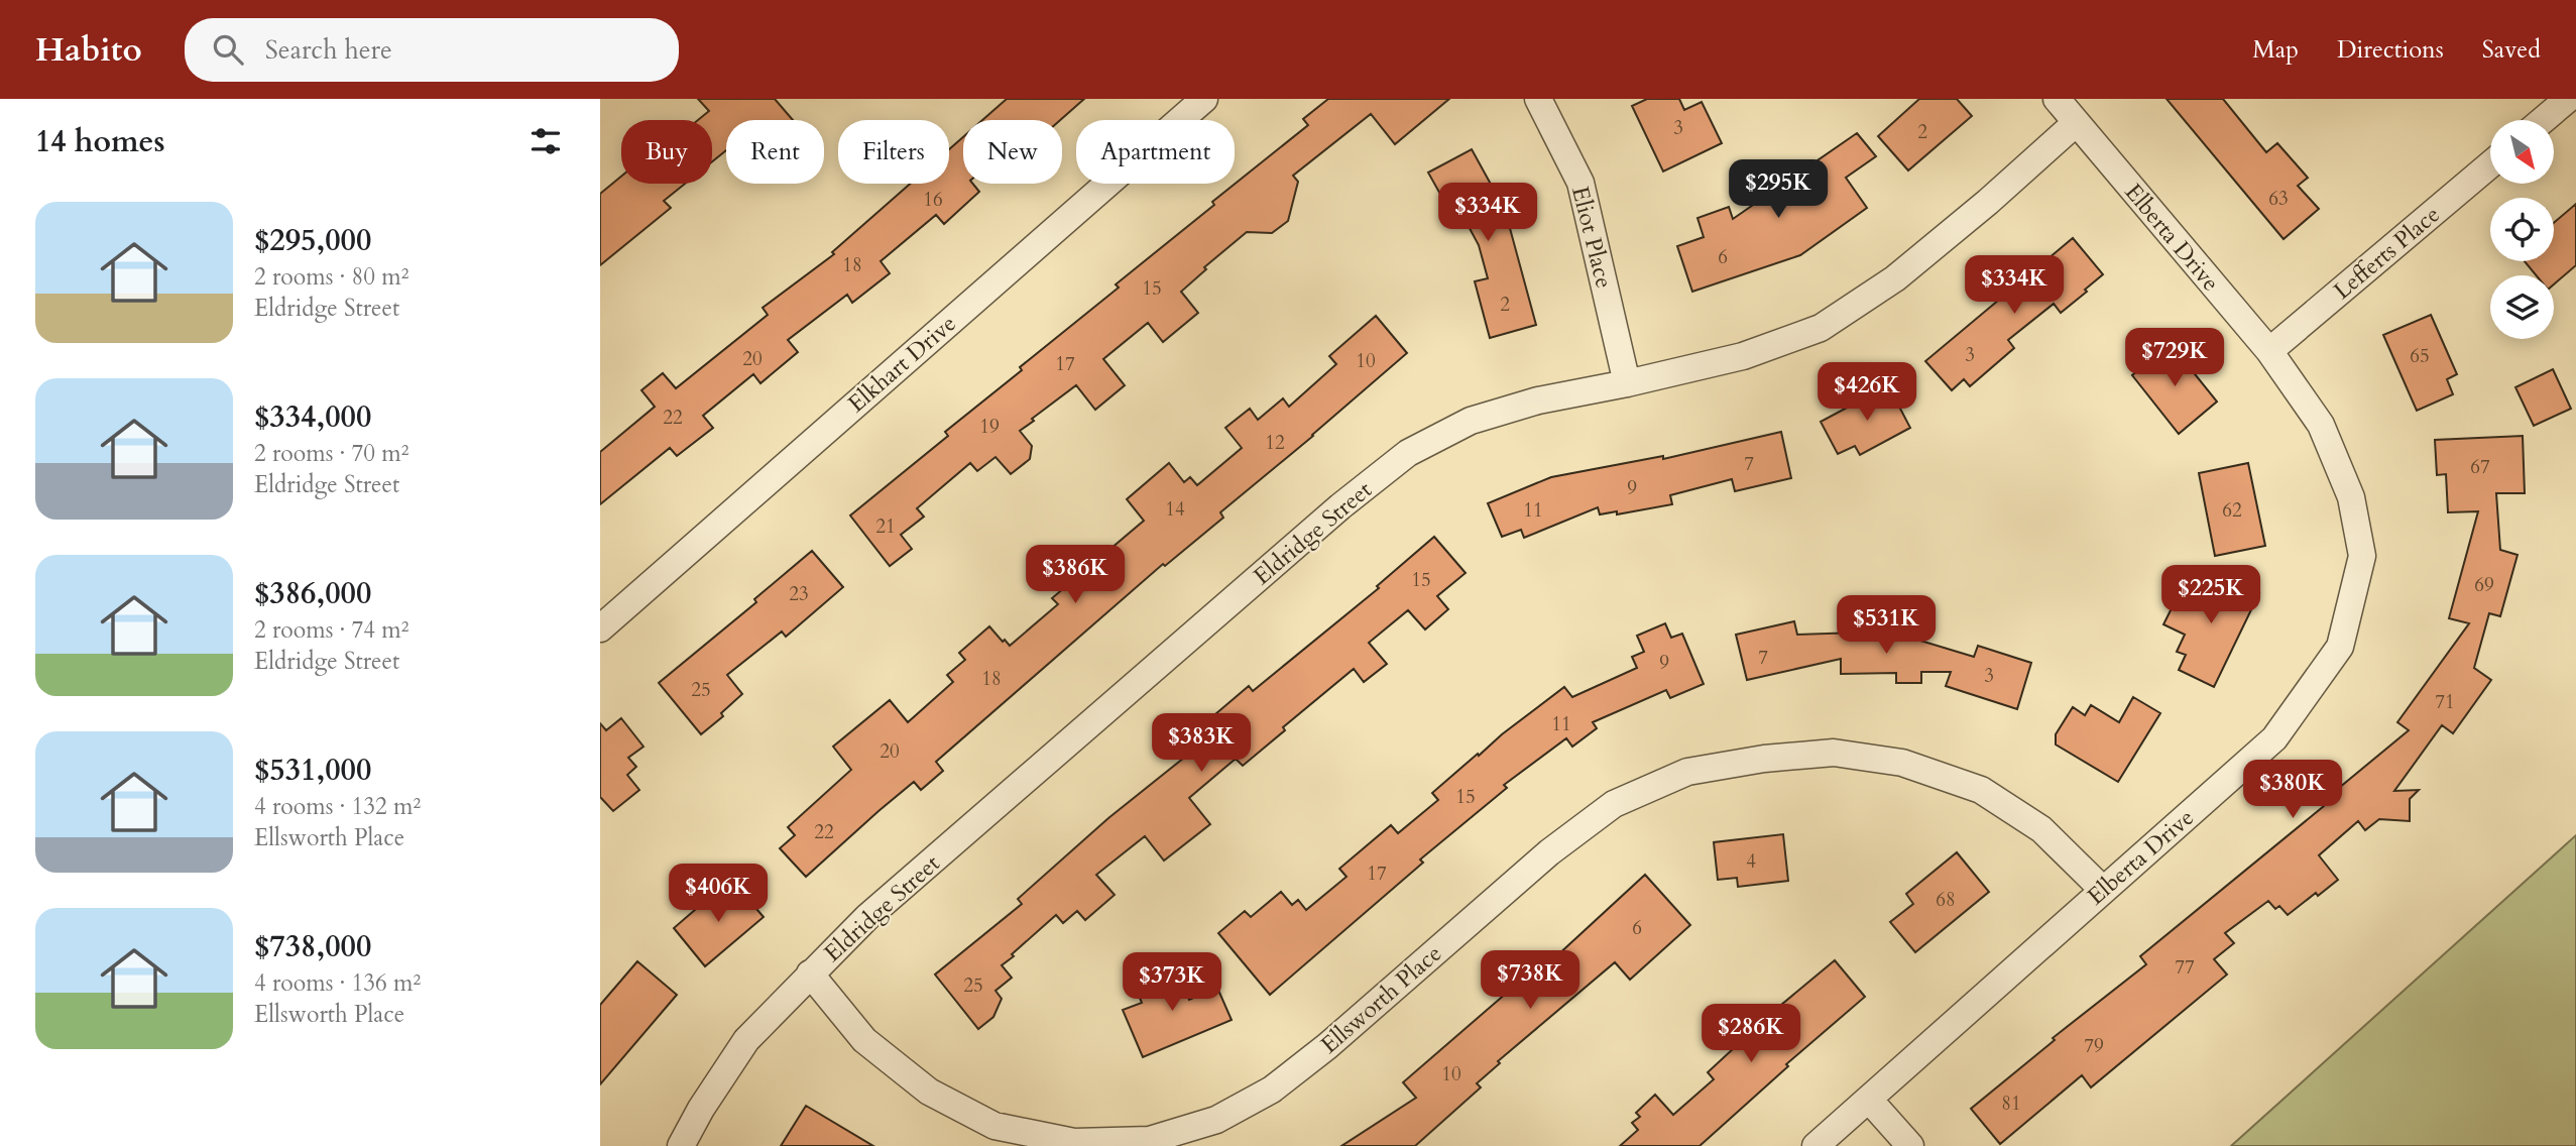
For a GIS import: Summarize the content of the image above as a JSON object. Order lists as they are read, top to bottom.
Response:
{
  "streets": {
    "street": [
      "Eliot Place",
      "Elberta Drive",
      "Lefferts Place",
      "Elkhart Drive",
      "Eldridge Street",
      "Ellsworth Place"
    ]
  },
  "crossings": [
    ["Eliot Place", "Eldridge Street"],
    ["Elberta Drive", "Lefferts Place"],
    ["Elberta Drive", "Eldridge Street"],
    ["Elberta Drive", "Ellsworth Place"],
    ["Eldridge Street", "Ellsworth Place"]
  ],
  "house_numbers": [
    "3",
    "2",
    "63",
    "16",
    "6",
    "18",
    "15",
    "2",
    "3",
    "65",
    "20",
    "10",
    "17",
    "22",
    "19",
    "12",
    "7",
    "67",
    "9",
    "14",
    "11",
    "62",
    "21",
    "15",
    "69",
    "23",
    "7",
    "9",
    "3",
    "18",
    "25",
    "71",
    "11",
    "20",
    "15",
    "22",
    "4",
    "17",
    "68",
    "6",
    "77",
    "25",
    "79",
    "10",
    "81"
  ],
  "north": "bottom right",
  "page": {
    "header": "Habito",
    "search": "Search here",
    "nav": ["Map", "Directions", "Saved"],
    "heading": "14 homes",
    "chip": [
      "Buy",
      "Rent",
      "Filters",
      "New",
      "Apartment"
    ],
    "price": [
      "$295K",
      "$334K",
      "$334K",
      "$729K",
      "$426K",
      "$386K",
      "$225K",
      "$531K",
      "$383K",
      "$380K",
      "$406K",
      "$738K",
      "$373K",
      "$286K"
    ],
    "list": [
      {
        "name": "$295,000",
        "note": "2 rooms · 80 m² · Eldridge Street"
      },
      {
        "name": "$334,000",
        "note": "2 rooms · 70 m² · Eldridge Street"
      },
      {
        "name": "$386,000",
        "note": "2 rooms · 74 m² · Eldridge Street"
      },
      {
        "name": "$531,000",
        "note": "4 rooms · 132 m² · Ellsworth Place"
      },
      {
        "name": "$738,000",
        "note": "4 rooms · 136 m² · Ellsworth Place"
      }
    ]
  }
}
